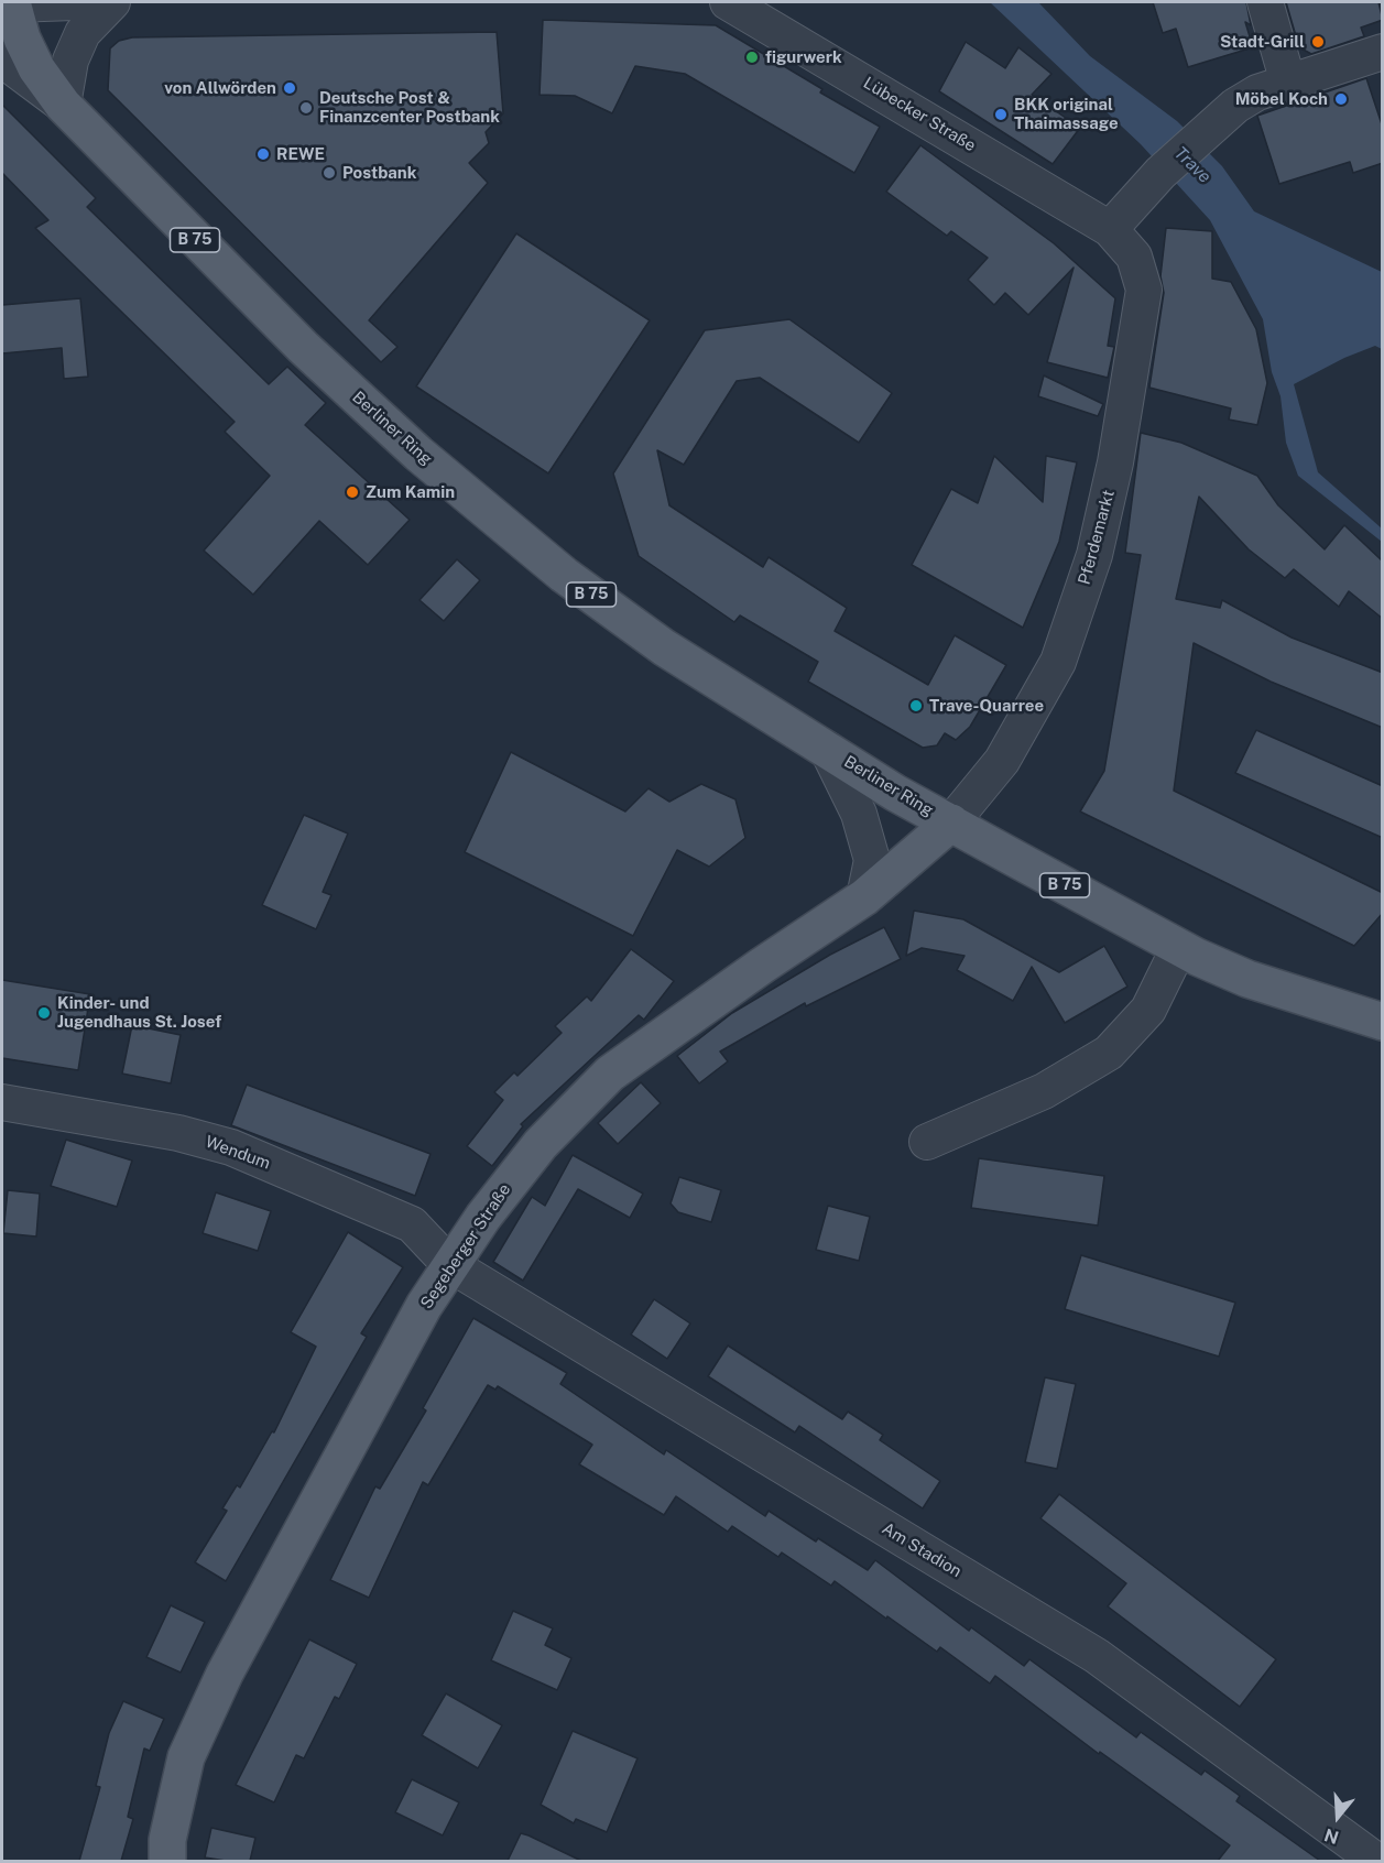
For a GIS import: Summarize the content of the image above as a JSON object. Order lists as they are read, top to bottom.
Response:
{
  "streets": {
    "main road": ["B 75", "Berliner Ring", "Segeberger Straße"],
    "street": [
      "Lübecker Straße",
      "Pferdemarkt",
      "Wendum",
      "Am Stadion"
    ]
  },
  "crossings": [
    ["Lübecker Straße", "Pferdemarkt"],
    ["B 75", "Berliner Ring"],
    ["B 75", "Pferdemarkt"],
    ["B 75", "Segeberger Straße"],
    ["Berliner Ring", "Pferdemarkt"],
    ["Berliner Ring", "Segeberger Straße"],
    ["Pferdemarkt", "Segeberger Straße"],
    ["Wendum", "Segeberger Straße"],
    ["Wendum", "Am Stadion"],
    ["Segeberger Straße", "Am Stadion"]
  ],
  "water": ["Trave"],
  "places": [
    "Stadt-Grill",
    "figurwerk",
    "von Allwörden",
    "Möbel Koch",
    "Deutsche Post & Finanzcenter Postbank",
    "BKK original Thaimassage",
    "REWE",
    "Postbank",
    "Zum Kamin",
    "Trave-Quarree",
    "Kinder- und Jugendhaus St. Josef"
  ],
  "north": "bottom"
}
